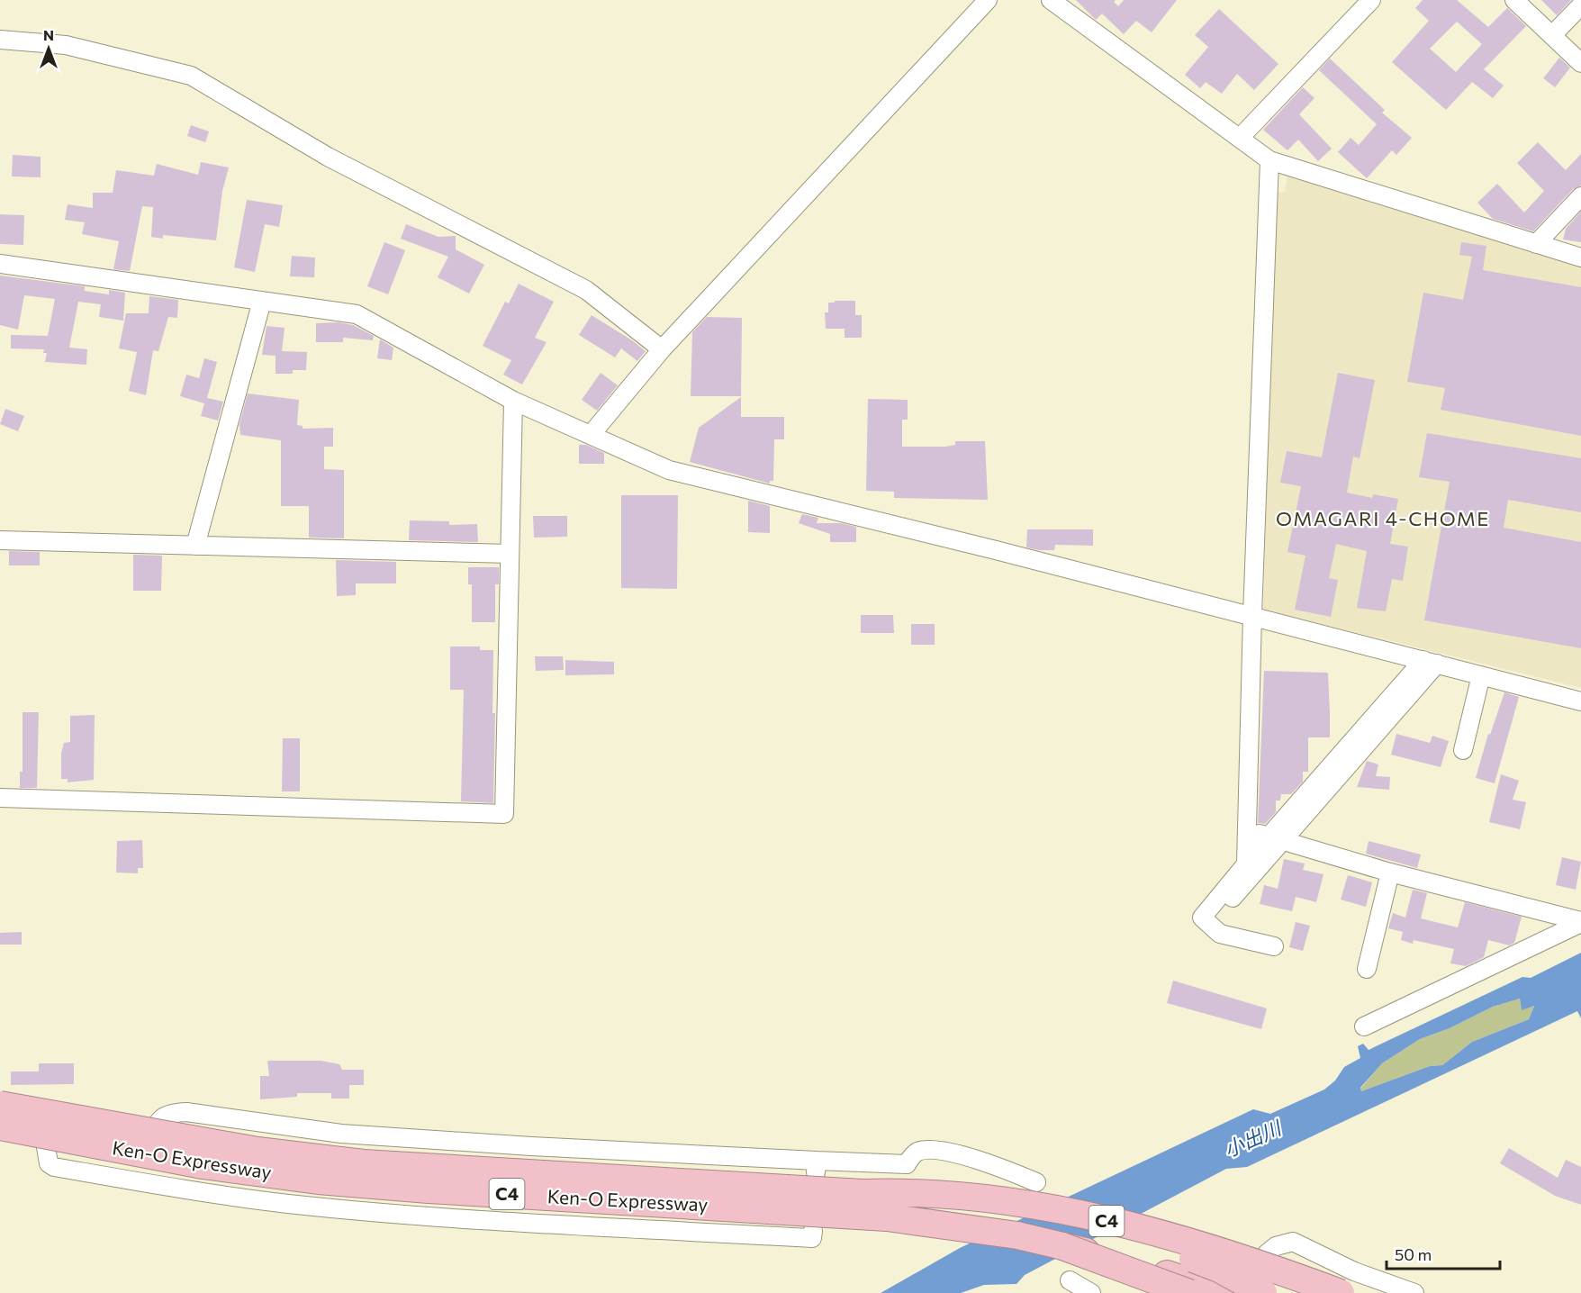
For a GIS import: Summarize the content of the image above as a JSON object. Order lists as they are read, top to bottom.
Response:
{
  "streets": {
    "highway": ["Ken-O Expressway", "C4"]
  },
  "crossings": [
    ["Ken-O Expressway", "C4"]
  ],
  "districts": ["OMAGARI 4-CHOME"],
  "water": ["小出川"],
  "scale_bar": "50 m",
  "north": "top"
}
